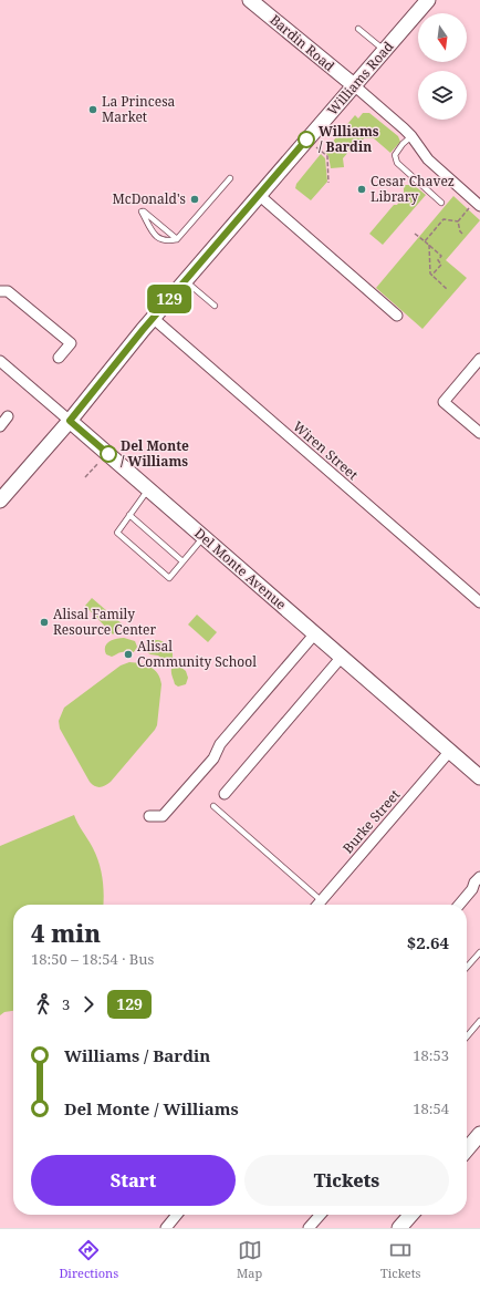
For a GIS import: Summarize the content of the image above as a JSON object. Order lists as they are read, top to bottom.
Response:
{
  "streets": {
    "street": [
      "Bardin Road",
      "Williams Road",
      "Wiren Street",
      "Del Monte Avenue",
      "Burke Street"
    ]
  },
  "crossings": [
    ["Bardin Road", "Williams Road"],
    ["Williams Road", "Wiren Street"],
    ["Williams Road", "Del Monte Avenue"],
    ["Del Monte Avenue", "Burke Street"]
  ],
  "places": [
    "La Princesa Market",
    "Williams / Bardin",
    "Cesar Chavez Library",
    "McDonald's",
    "Del Monte / Williams",
    "Alisal Family Resource Center",
    "Alisal Community School"
  ],
  "lines": ["bus line 129"],
  "north": "bottom",
  "page": {
    "on_map": "129",
    "heading": ["4 min", "18:50 – 18:54 · Bus", "$2.64"],
    "legs": ["3", "129"],
    "list": [
      {
        "name": "Williams / Bardin",
        "value": "18:53"
      },
      {
        "name": "Del Monte / Williams",
        "value": "18:54"
      }
    ],
    "buttons": ["Start", "Tickets"],
    "tabs": ["Directions", "Map", "Tickets"]
  }
}
